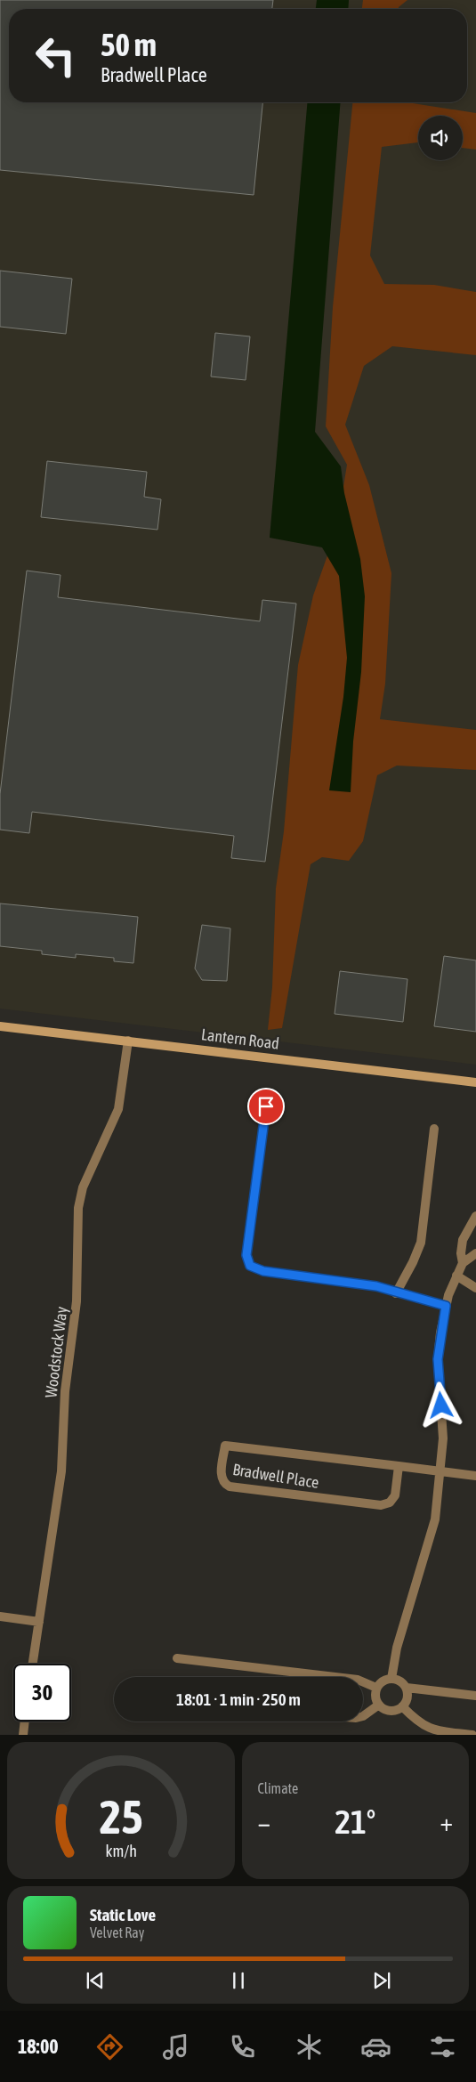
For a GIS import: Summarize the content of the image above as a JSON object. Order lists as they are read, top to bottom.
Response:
{
  "streets": {
    "street": ["Lantern Road", "Woodstock Way", "Bradwell Place"]
  },
  "crossings": [
    ["Lantern Road", "Woodstock Way"]
  ],
  "page": {
    "turn": ["50 m", "Bradwell Place"],
    "limit": "30",
    "trip": "18:01 · 1 min · 250 m",
    "tile": "Climate",
    "heat": ["−", "21°", "+"],
    "song": ["Static Love", "Velvet Ray"],
    "tabs": "18:00",
    "gauge": ["25", "km/h"]
  }
}
